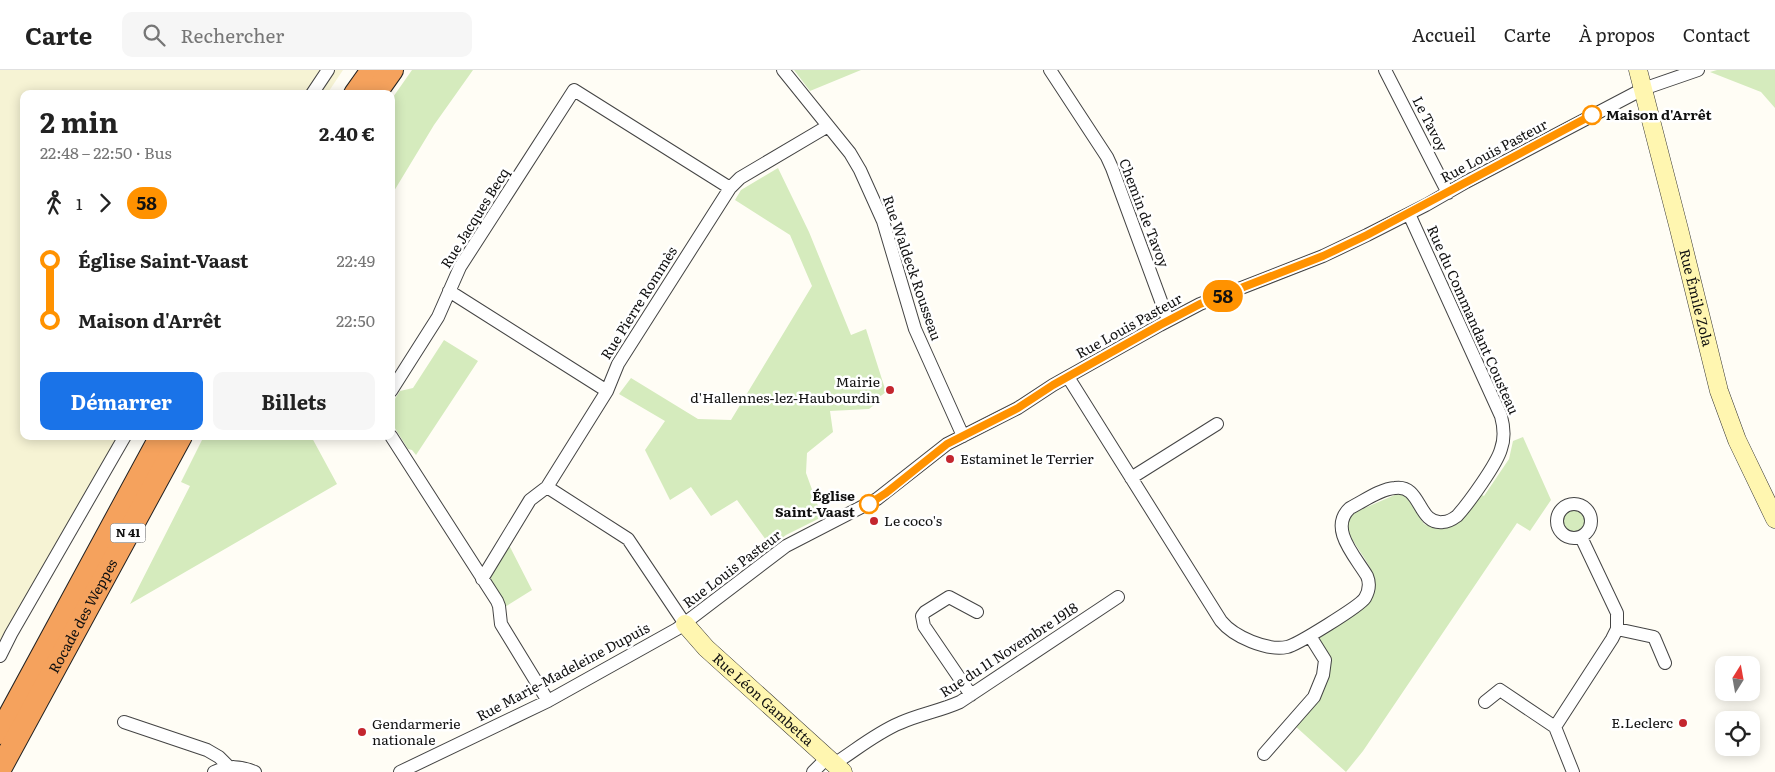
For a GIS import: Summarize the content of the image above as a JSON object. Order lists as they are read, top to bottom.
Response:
{
  "streets": {
    "highway": ["N 41", "Rocade des Weppes"],
    "main road": ["Rue Émile Zola", "Rue Léon Gambetta"],
    "street": [
      "Le Tavoy",
      "Rue Louis Pasteur",
      "Chemin de Tavoy",
      "Rue Jacques Becq",
      "Rue Waldeck Rousseau",
      "Rue Pierre Rommès",
      "Rue du Commandant Cousteau",
      "Rue du 11 Novembre 1918",
      "Rue Marie-Madeleine Dupuis"
    ]
  },
  "crossings": [
    ["Le Tavoy", "Rue Louis Pasteur"],
    ["Rue Louis Pasteur", "Chemin de Tavoy"],
    ["Rue Louis Pasteur", "Rue Waldeck Rousseau"],
    ["Rue Louis Pasteur", "Rue Émile Zola"],
    ["Rue Louis Pasteur", "Rue du Commandant Cousteau"],
    ["Rue Louis Pasteur", "Rue Marie-Madeleine Dupuis"],
    ["Rue Louis Pasteur", "Rue Léon Gambetta"],
    ["Rue Jacques Becq", "Rue Pierre Rommès"],
    ["Rue Waldeck Rousseau", "Rue Pierre Rommès"],
    ["Rue du 11 Novembre 1918", "Rue Léon Gambetta"],
    ["Rue Marie-Madeleine Dupuis", "Rue Léon Gambetta"]
  ],
  "places": [
    "Maison d'Arrêt",
    "Mairie d'Hallennes-lez-Haubourdin",
    "Estaminet le Terrier",
    "Église Saint-Vaast",
    "Le coco's",
    "E.Leclerc",
    "Gendarmerie nationale"
  ],
  "lines": ["bus line 58"],
  "north": "top",
  "page": {
    "header": "Carte",
    "search": "Rechercher",
    "nav": [
      "Accueil",
      "Carte",
      "À propos",
      "Contact"
    ],
    "on_map": "58",
    "heading": ["2 min", "22:48 – 22:50 · Bus", "2.40 €"],
    "legs": ["1", "58"],
    "list": [
      {
        "name": "Église Saint-Vaast",
        "value": "22:49"
      },
      {
        "name": "Maison d'Arrêt",
        "value": "22:50"
      }
    ],
    "buttons": ["Démarrer", "Billets"]
  }
}
